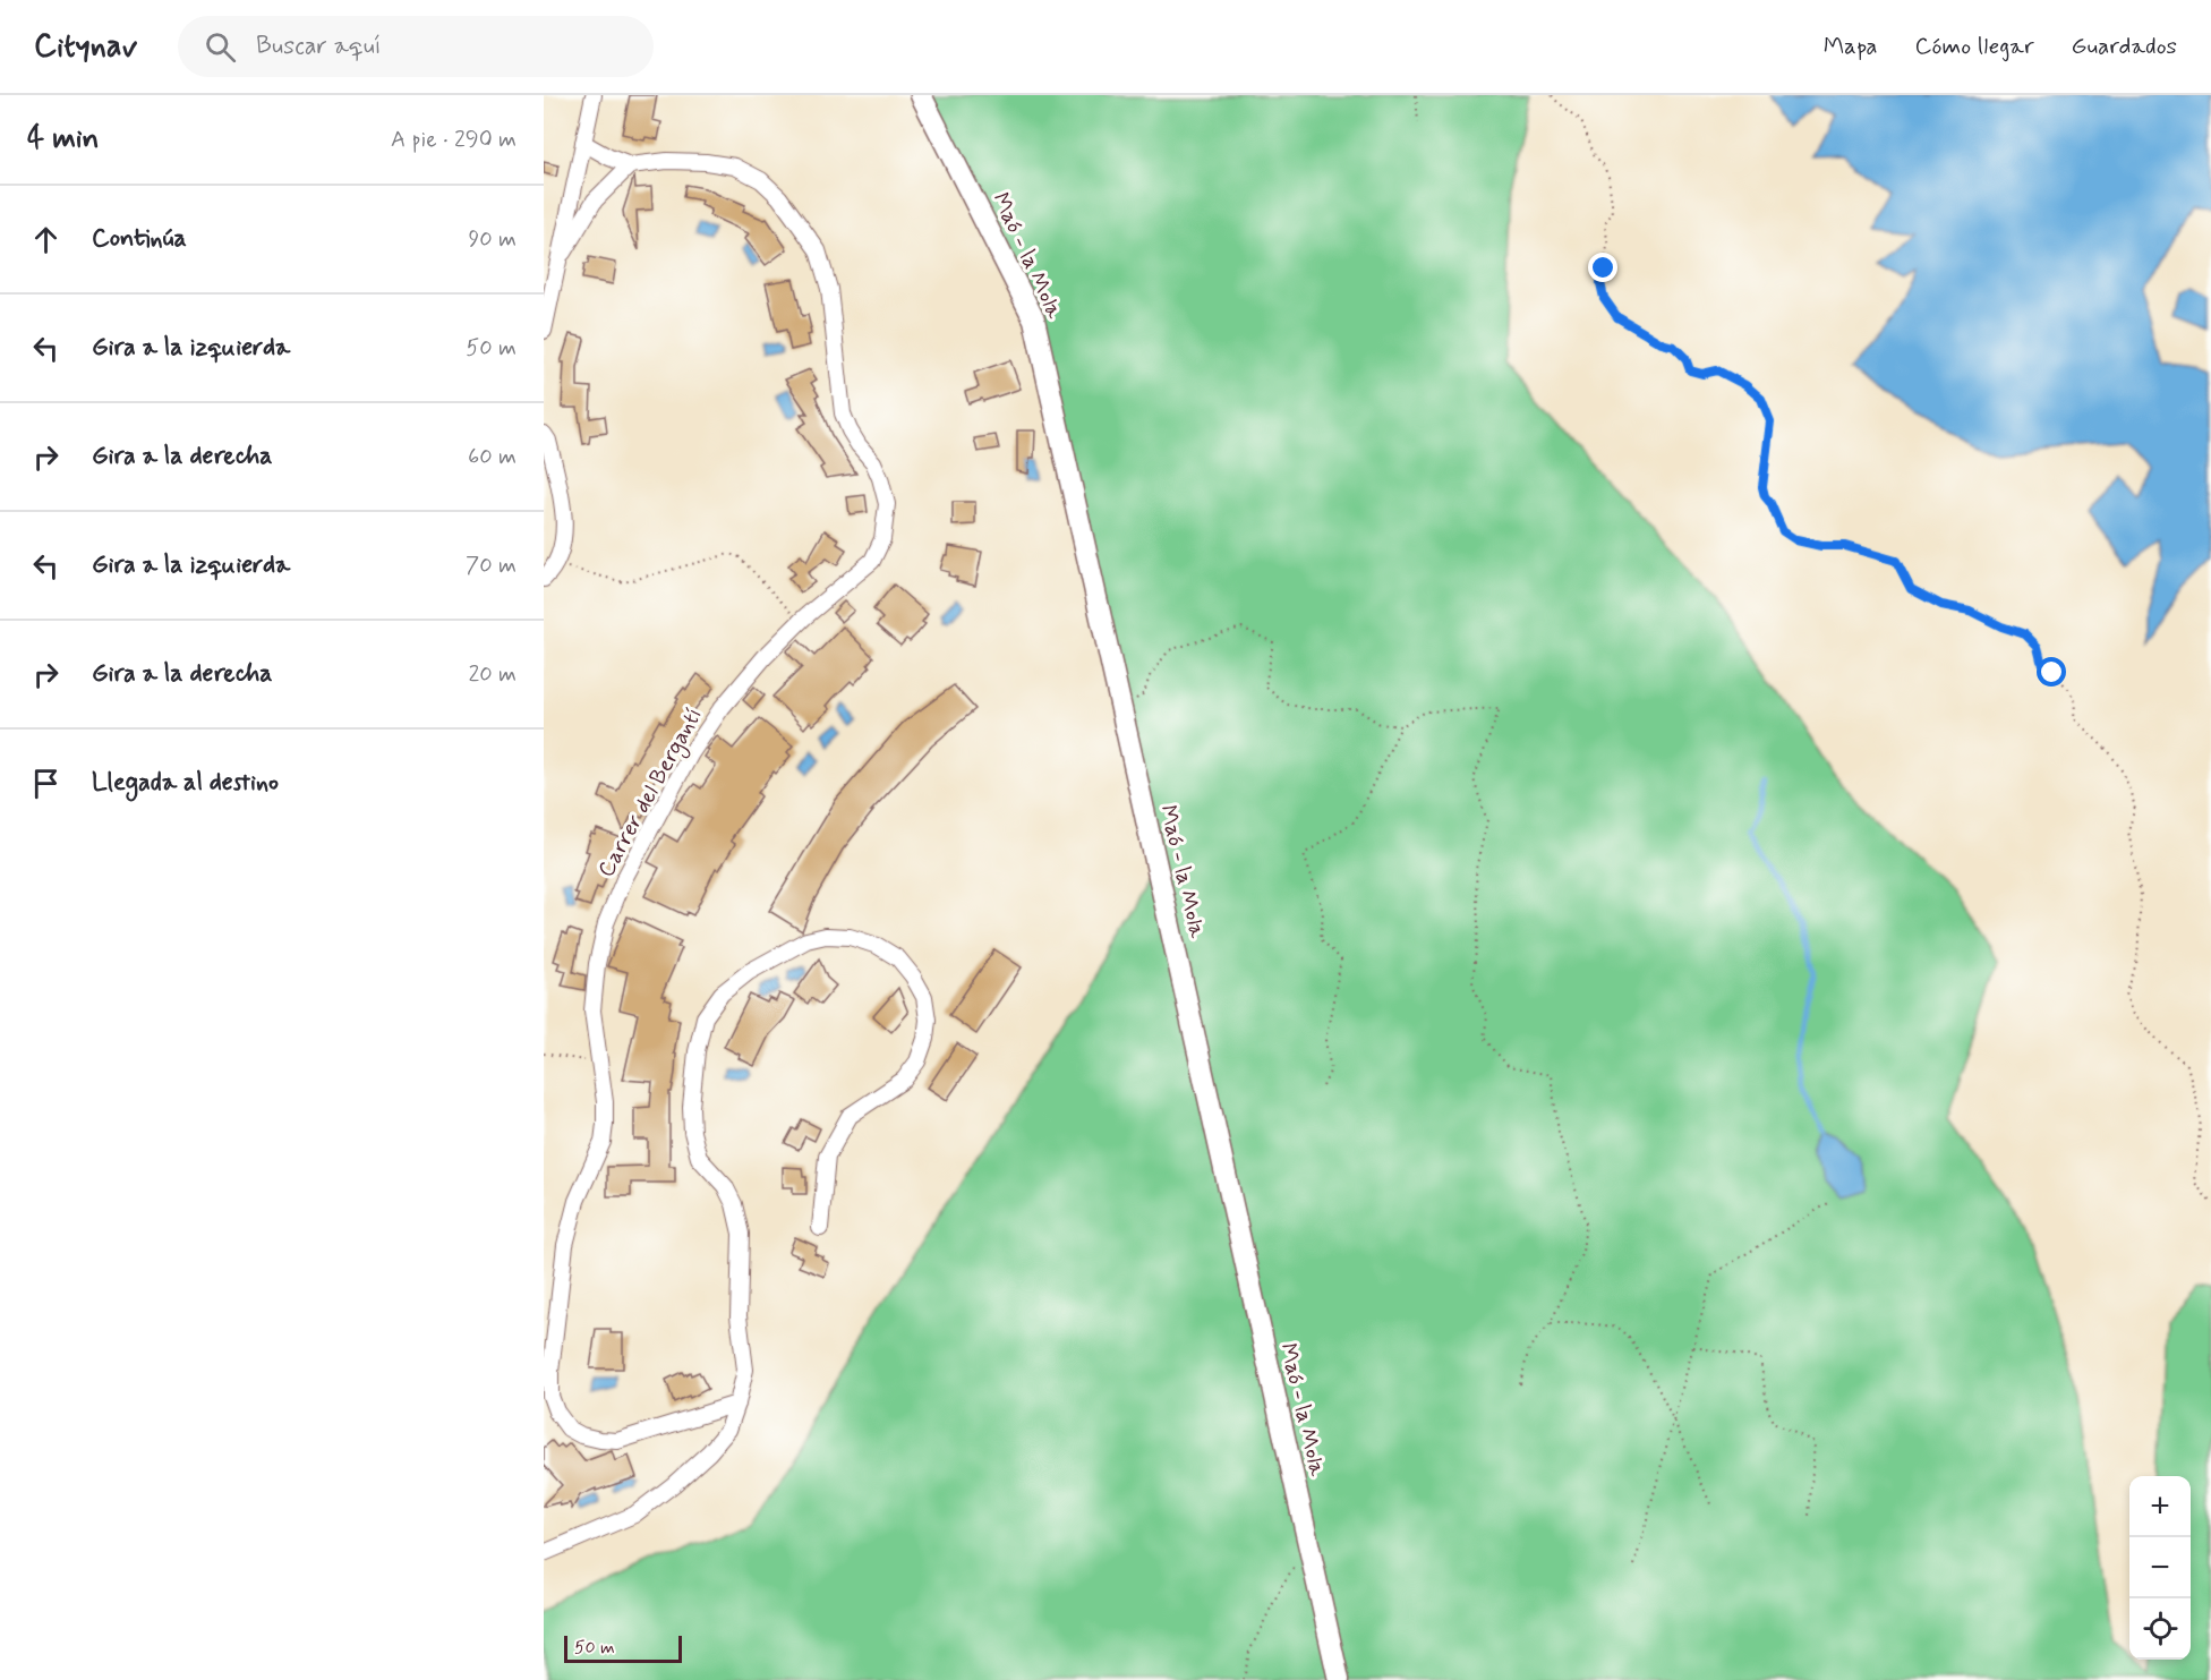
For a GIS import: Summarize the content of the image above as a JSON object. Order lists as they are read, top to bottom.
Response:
{
  "streets": {
    "street": ["Maó - la Mola", "Carrer del Bergantí"]
  },
  "scale_bar": "50 m",
  "page": {
    "header": "Citynav",
    "search": "Buscar aquí",
    "nav": ["Mapa", "Cómo llegar", "Guardados"],
    "heading": ["4 min", "A pie · 290 m"],
    "list": [
      ["Continúa", "90 m"],
      ["Gira a la izquierda", "50 m"],
      ["Gira a la derecha", "60 m"],
      ["Gira a la izquierda", "70 m"],
      ["Gira a la derecha", "20 m"],
      "Llegada al destino"
    ],
    "map_buttons": ["+", "−"],
    "scale": "50 m"
  }
}
